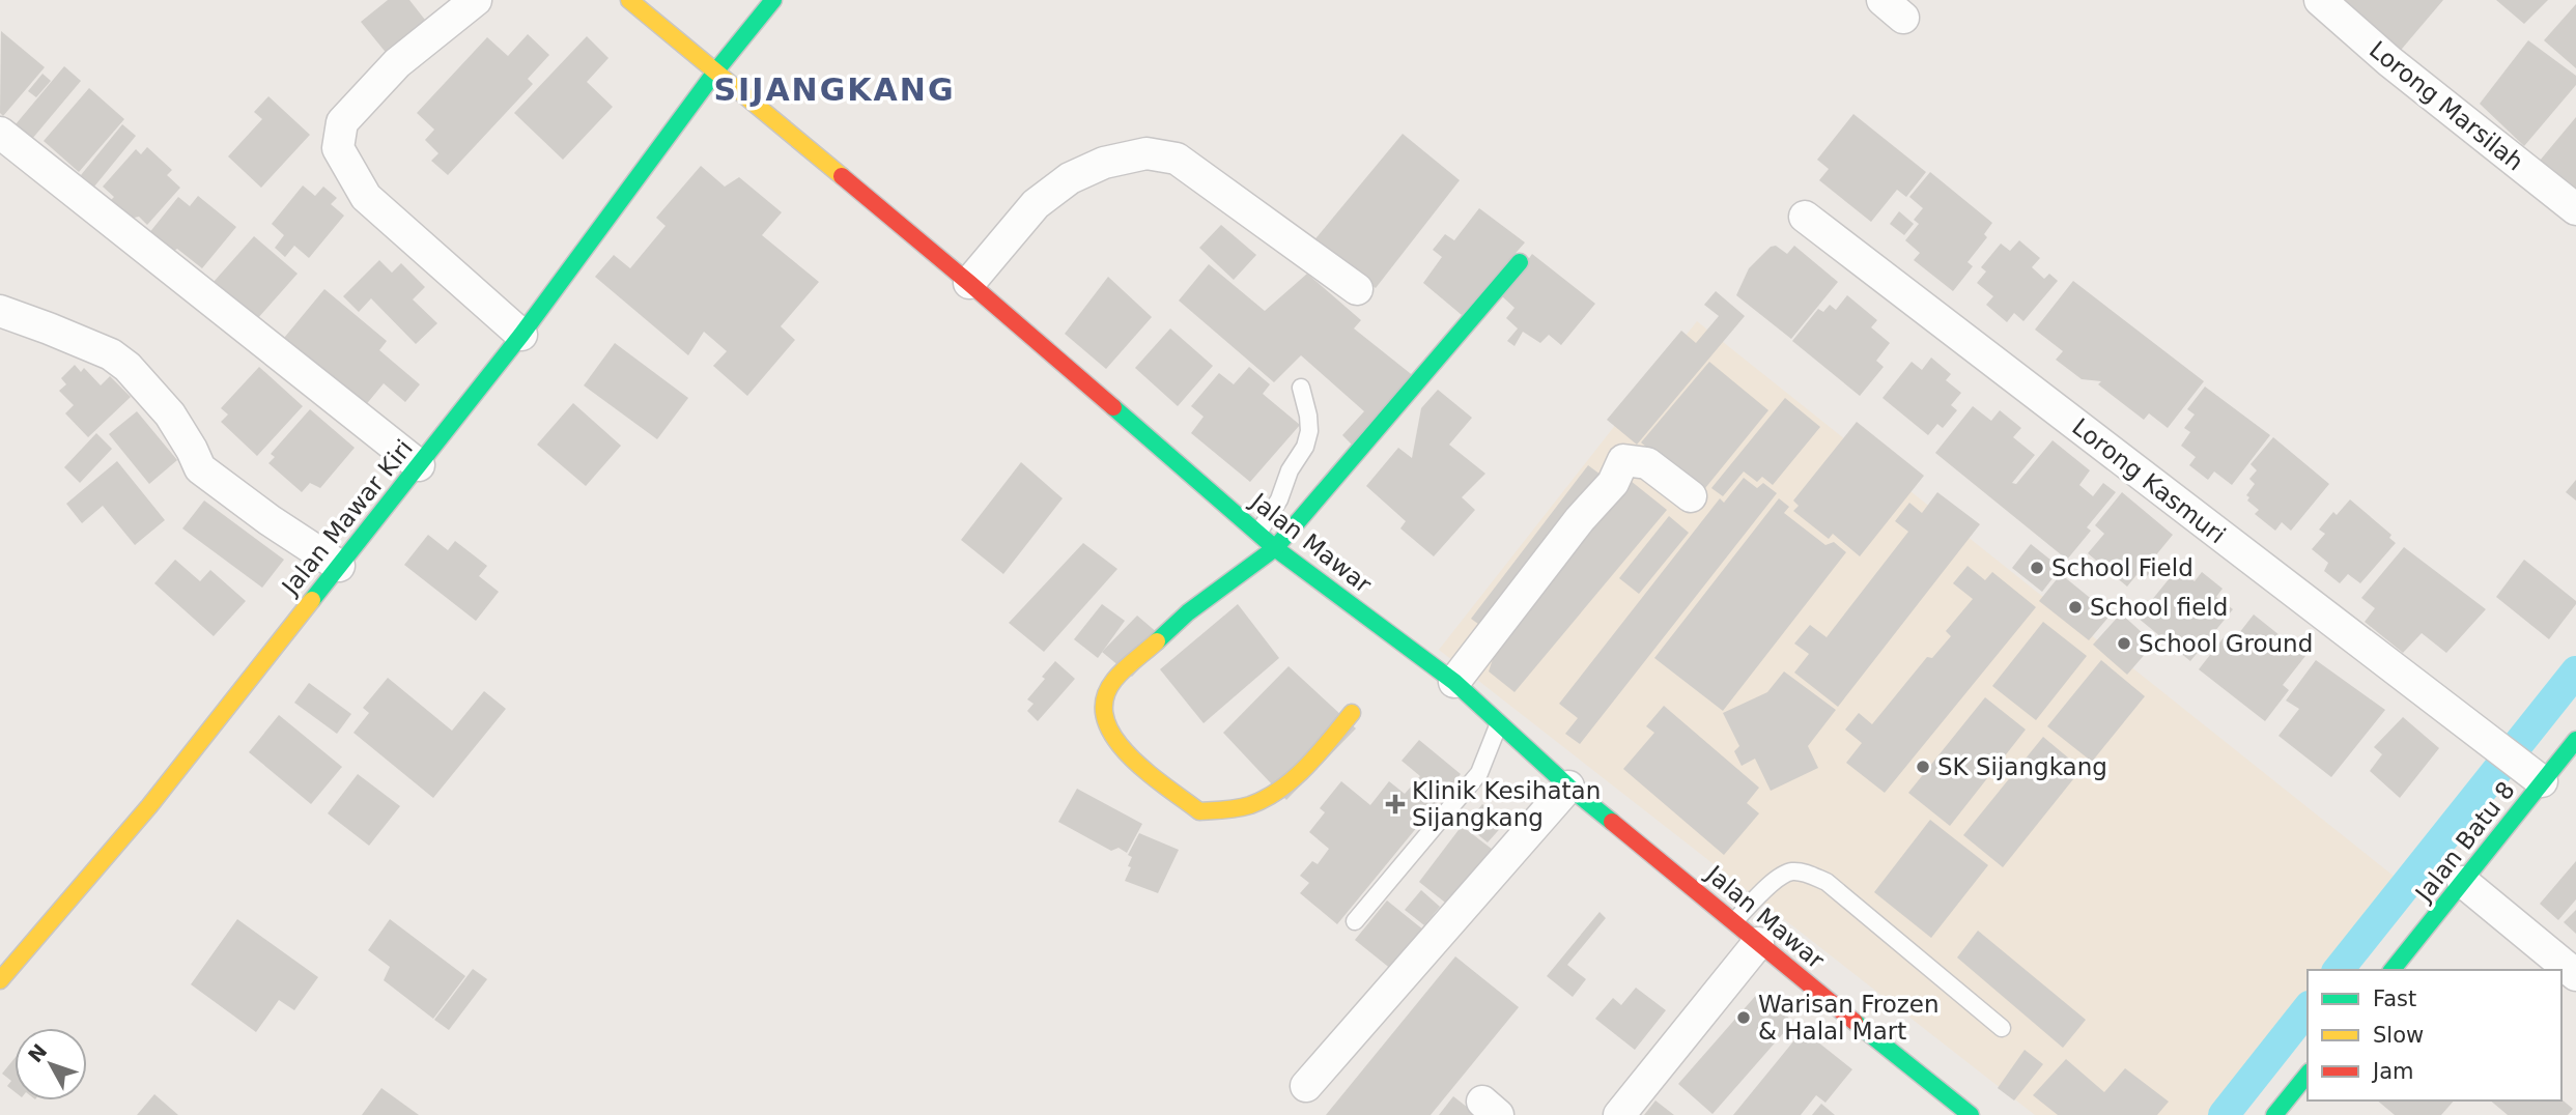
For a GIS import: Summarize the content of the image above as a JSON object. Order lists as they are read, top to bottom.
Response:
{
  "streets": {
    "street": [
      "Lorong Marsilah",
      "Lorong Kasmuri",
      "Jalan Mawar Kiri",
      "Jalan Mawar",
      "Jalan Batu 8"
    ]
  },
  "crossings": [
    ["Lorong Kasmuri", "Jalan Batu 8"],
    ["Jalan Mawar Kiri", "Jalan Mawar"]
  ],
  "districts": ["SIJANGKANG"],
  "places": {
    "other": [
      "School Field",
      "School field",
      "School Ground",
      "SK Sijangkang",
      "Warisan Frozen & Halal Mart"
    ],
    "health": ["Klinik Kesihatan Sijangkang"]
  },
  "legend": ["Fast", "Slow", "Jam"],
  "north": "top left"
}
